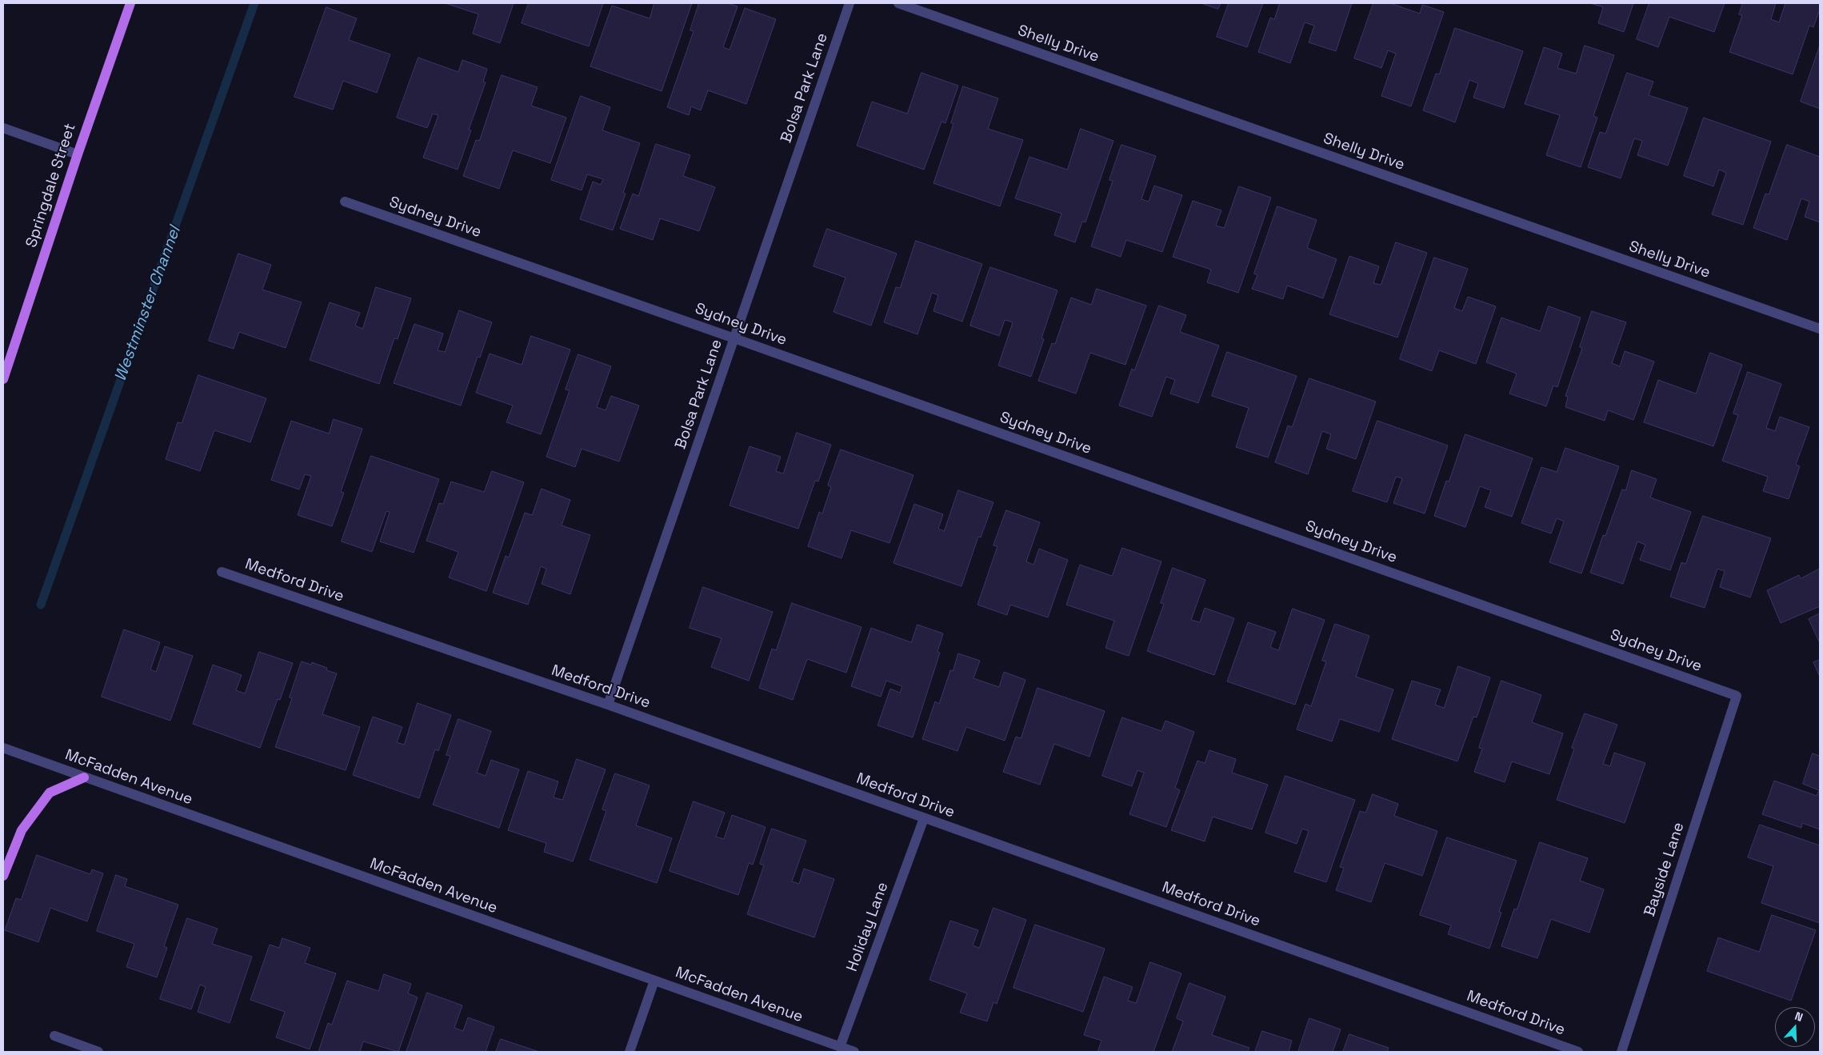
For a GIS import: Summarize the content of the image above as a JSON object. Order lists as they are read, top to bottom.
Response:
{
  "streets": {
    "main road": ["Springdale Street"],
    "street": [
      "Shelly Drive",
      "Bolsa Park Lane",
      "Sydney Drive",
      "Medford Drive",
      "McFadden Avenue",
      "Bayside Lane",
      "Holiday Lane"
    ]
  },
  "crossings": [
    ["Bolsa Park Lane", "Sydney Drive"],
    ["Bolsa Park Lane", "Medford Drive"],
    ["Sydney Drive", "Bayside Lane"],
    ["Medford Drive", "Holiday Lane"],
    ["McFadden Avenue", "Holiday Lane"]
  ],
  "water": ["Westminster Channel"],
  "north": "top"
}
